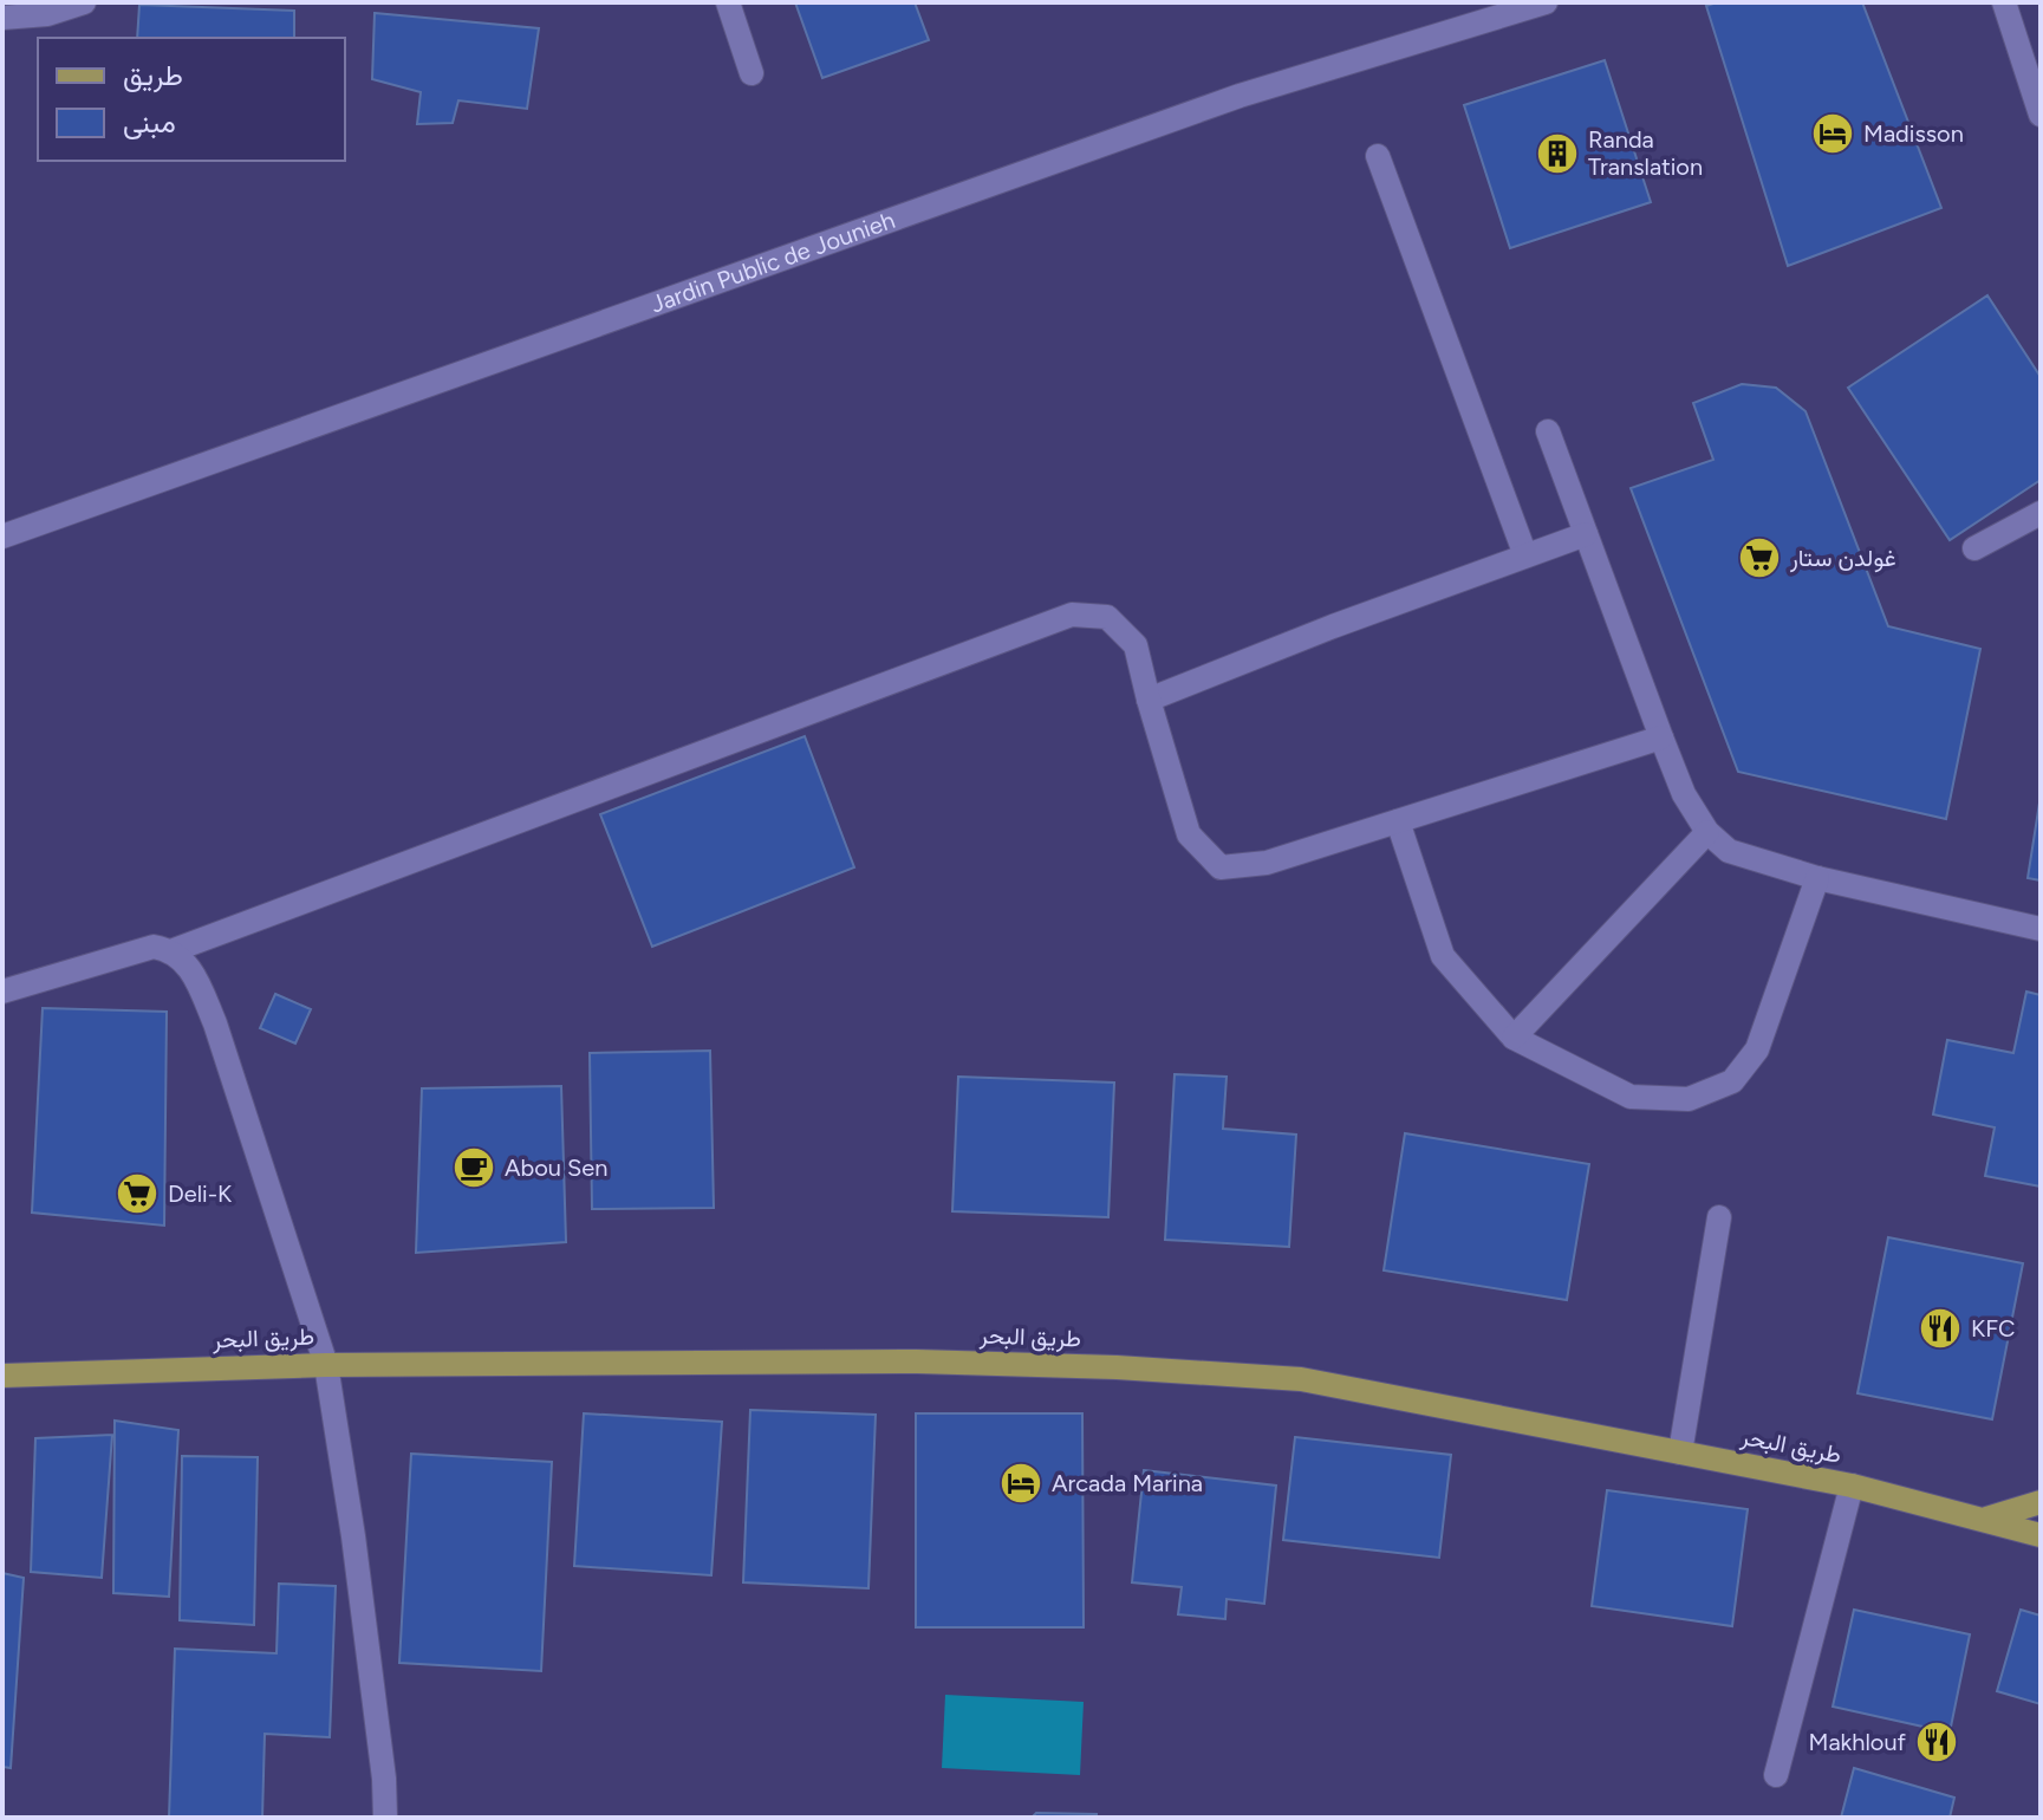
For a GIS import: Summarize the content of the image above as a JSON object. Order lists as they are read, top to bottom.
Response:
{
  "streets": {
    "main road": ["طريق البحر"],
    "street": ["Jardin Public de Jounieh"]
  },
  "places": {
    "hotel": ["Madisson", "Arcada Marina"],
    "building": ["Randa Translation"],
    "supermarket": ["غولدن ستار", "Deli-K"],
    "cafe": ["Abou Sen"],
    "restaurant": ["KFC", "Makhlouf"]
  },
  "legend": ["طريق", "مبنى"]
}
